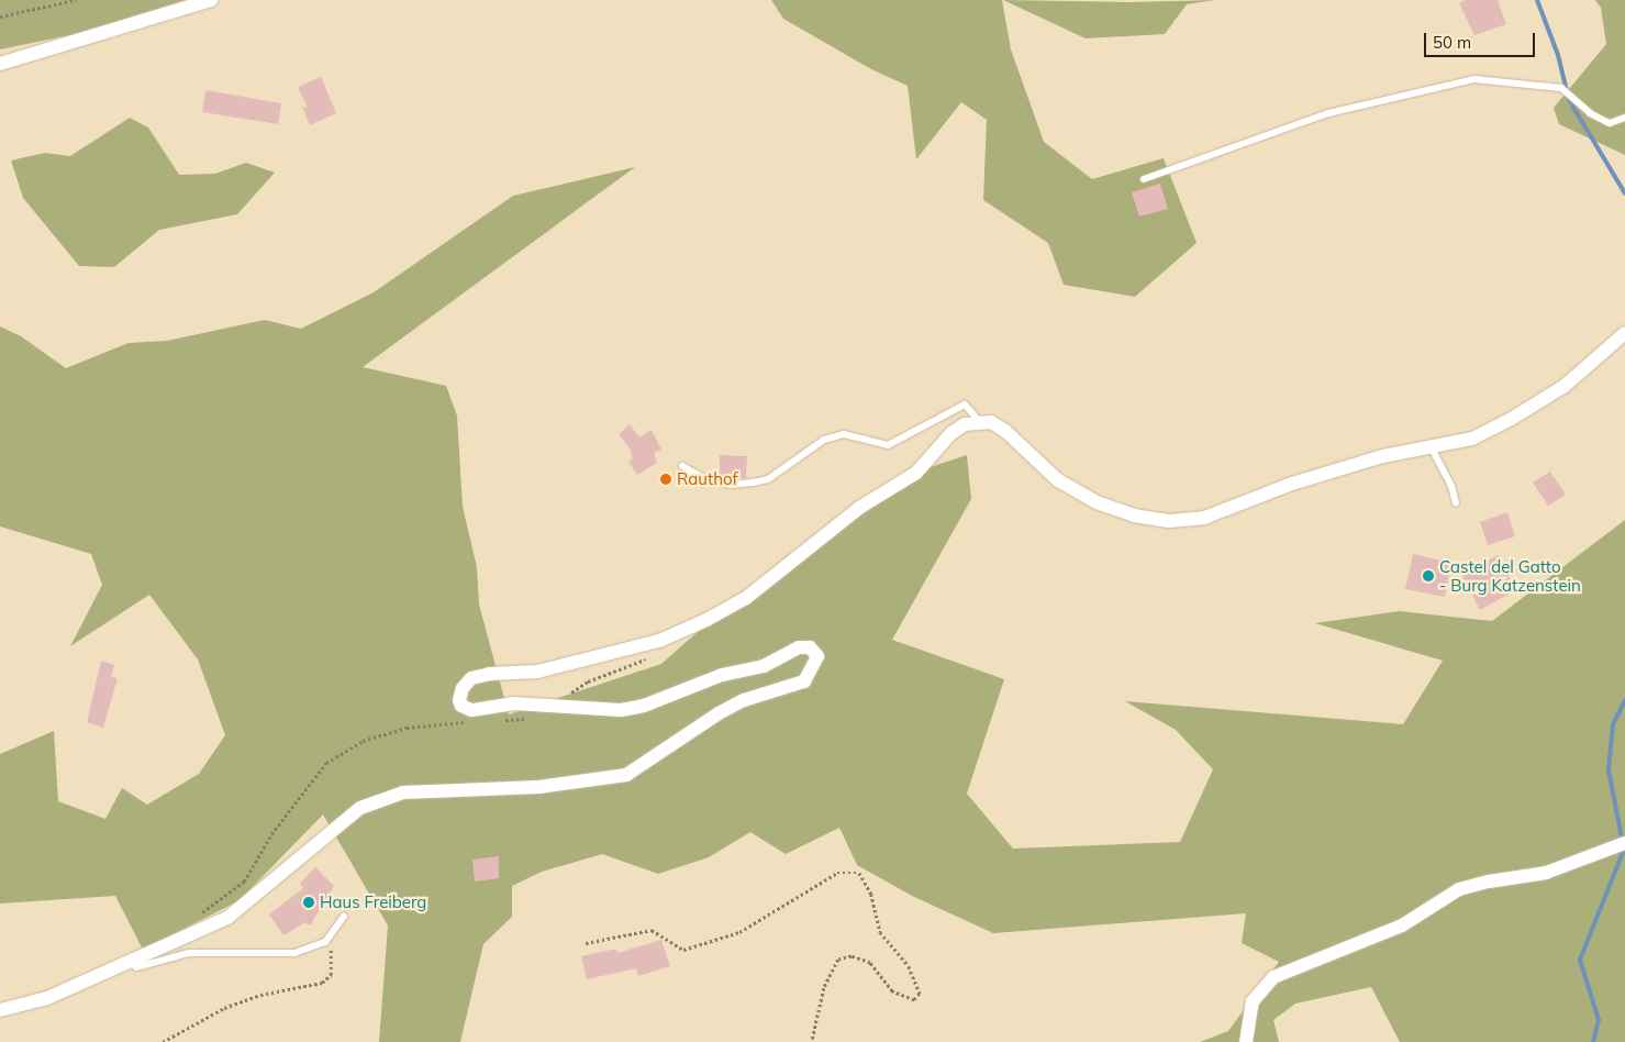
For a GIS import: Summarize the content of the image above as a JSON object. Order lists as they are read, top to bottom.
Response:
{
  "places": ["Rauthof", "Castel del Gatto - Burg Katzenstein", "Haus Freiberg"],
  "scale_bar": "50 m"
}
